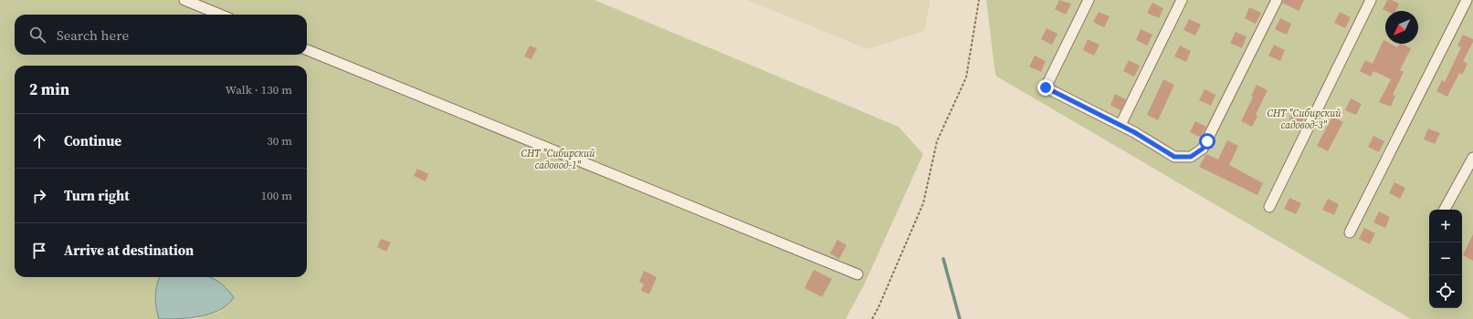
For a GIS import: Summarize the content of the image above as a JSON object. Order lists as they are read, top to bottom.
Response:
{
  "parks": ["СНТ \"Сибирский садовод-3\"", "СНТ \"Сибирский садовод-1\""],
  "north": "bottom left",
  "page": {
    "search": "Search here",
    "heading": ["2 min", "Walk · 130 m"],
    "list": [
      ["Continue", "30 m"],
      ["Turn right", "100 m"],
      "Arrive at destination"
    ],
    "map_buttons": ["+", "−"]
  }
}
